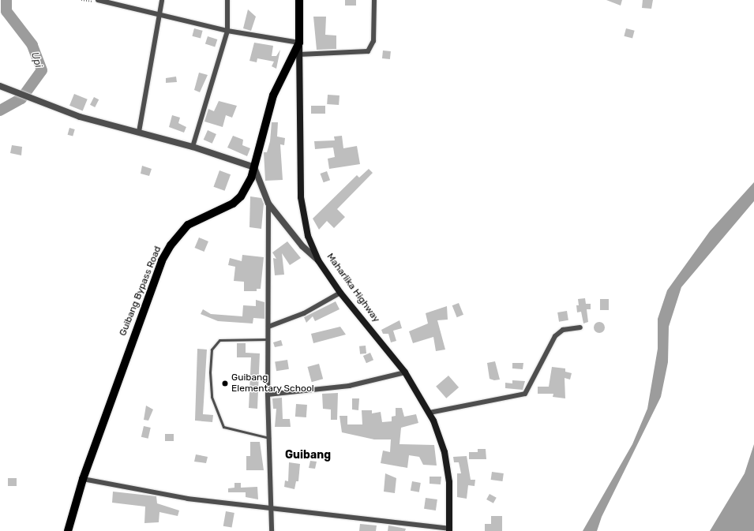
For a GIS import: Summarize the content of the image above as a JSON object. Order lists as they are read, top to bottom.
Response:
{
  "streets": {
    "highway": ["Maharlika Highway", "Guibang Bypass Road"]
  },
  "crossings": [
    ["Maharlika Highway", "Guibang Bypass Road"]
  ],
  "districts": ["Guibang"],
  "water": ["Upi"],
  "places": ["Guibang Elementary School"]
}
